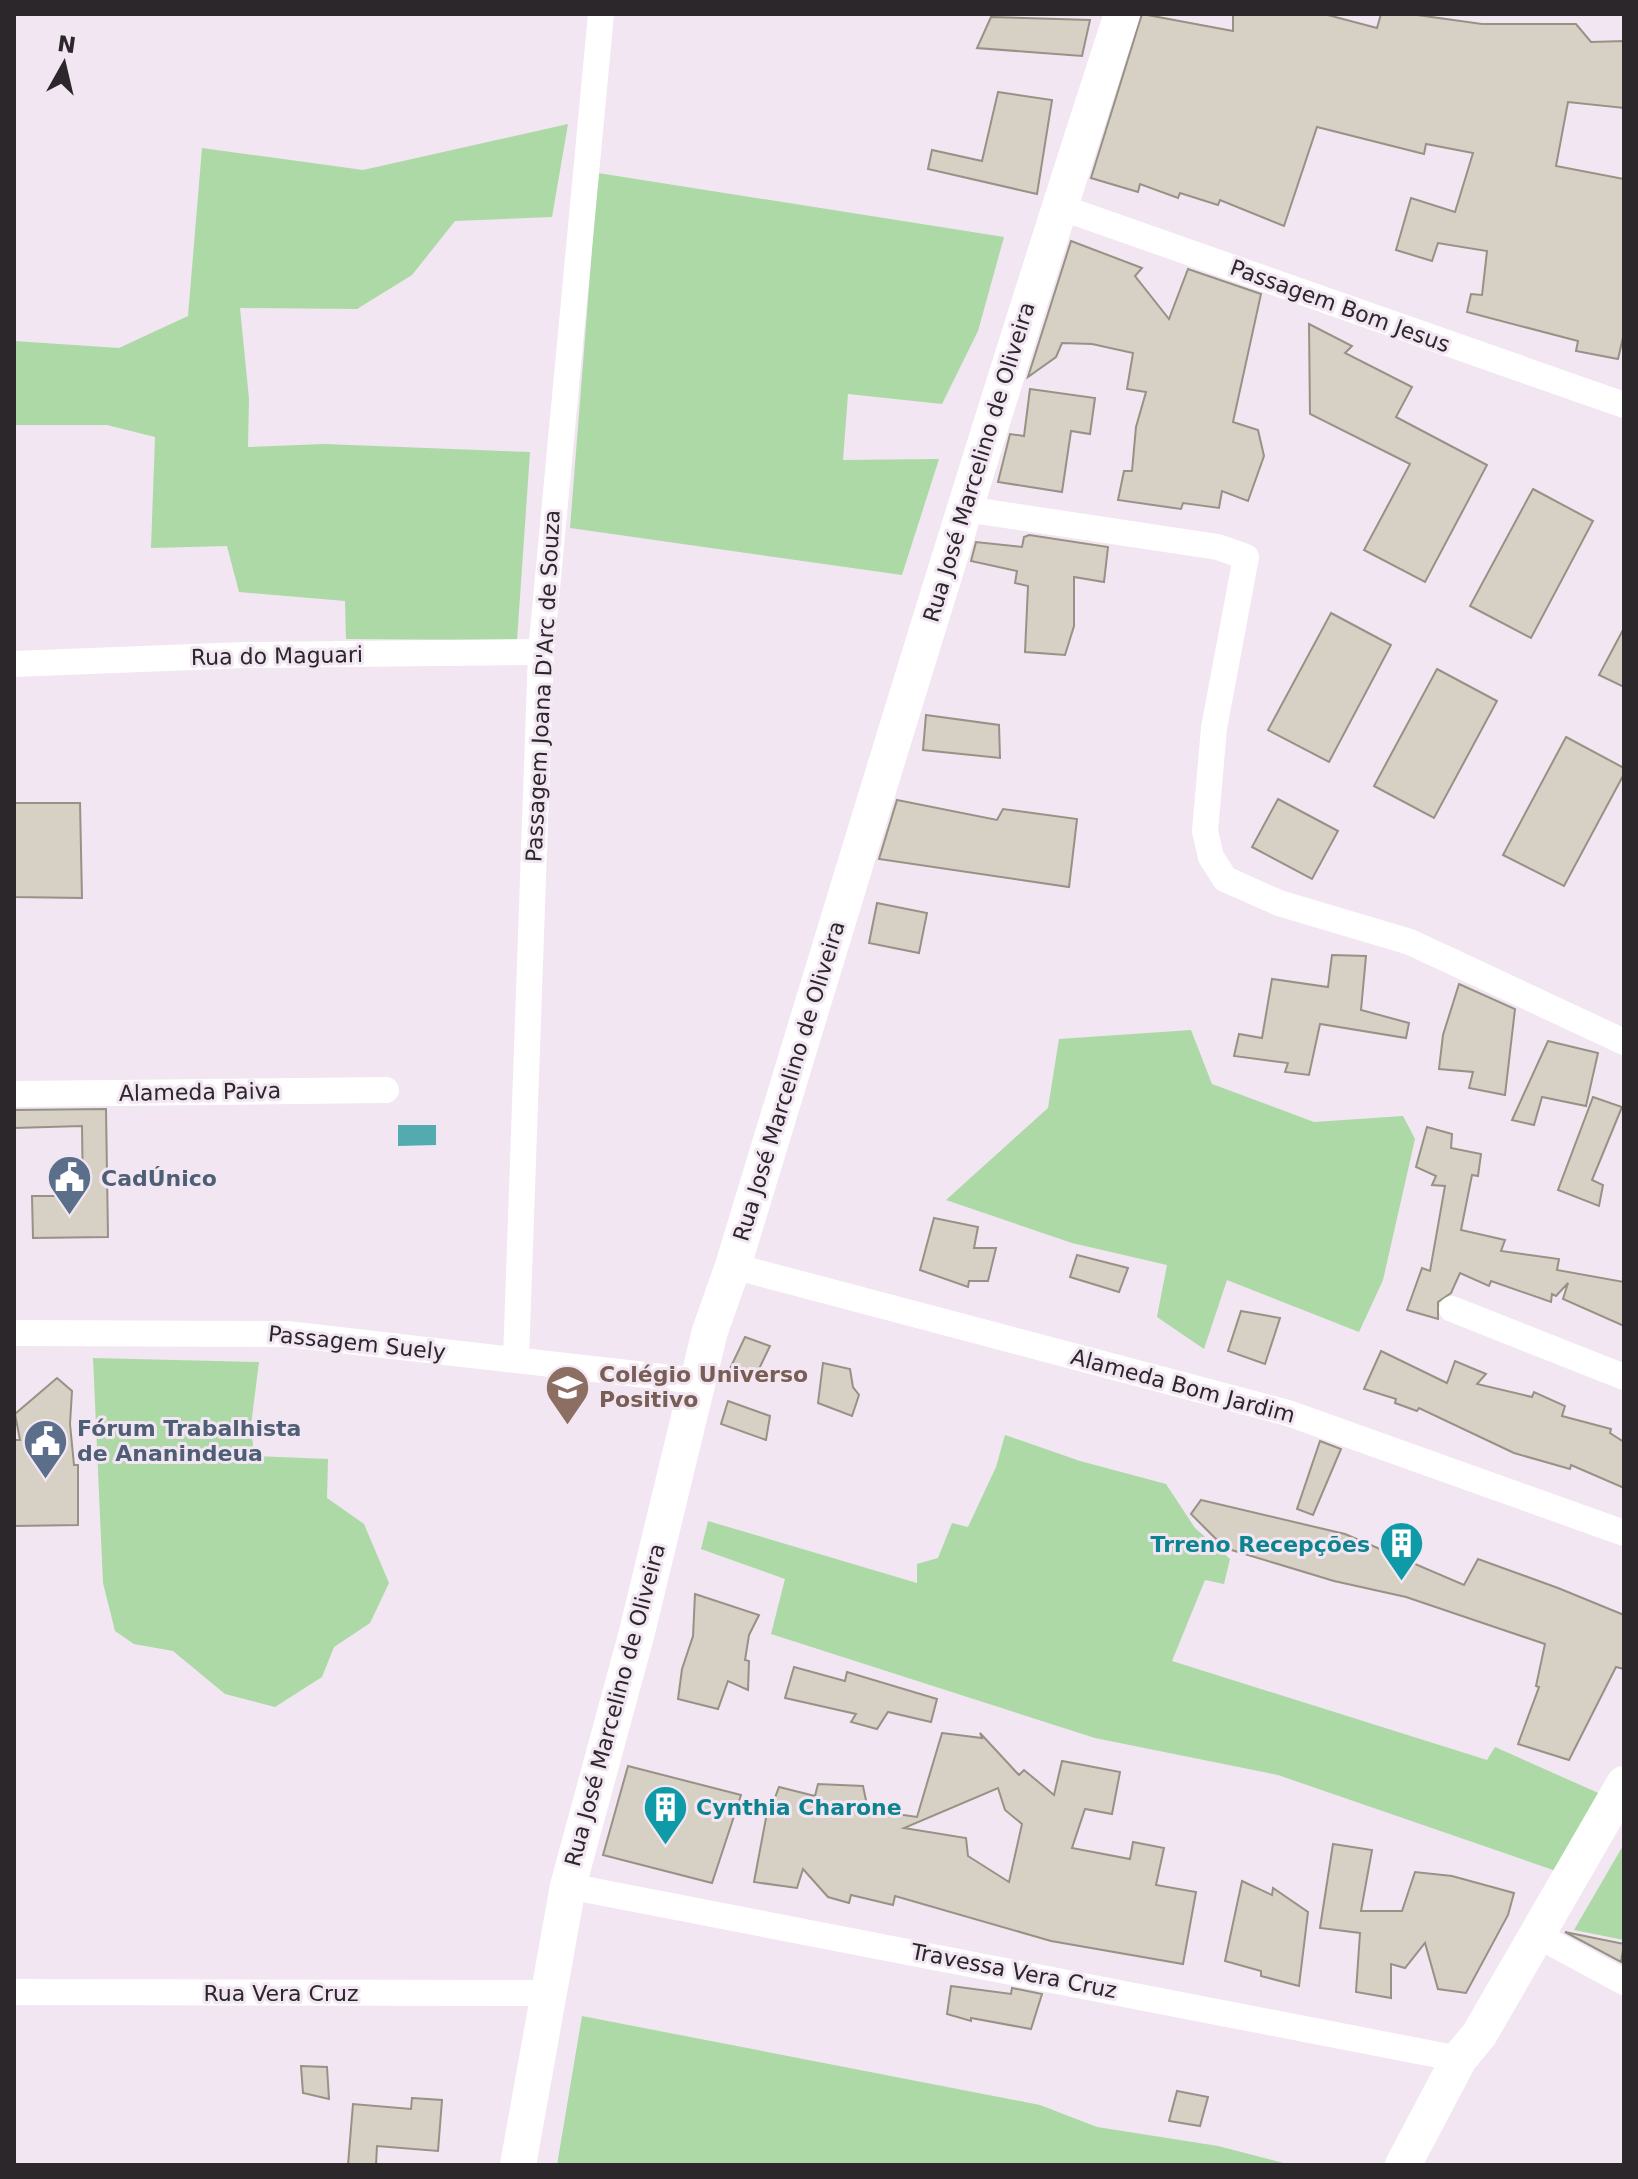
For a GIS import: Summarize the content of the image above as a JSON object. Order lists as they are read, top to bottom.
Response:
{
  "streets": {
    "street": [
      "Passagem Bom Jesus",
      "Rua José Marcelino de Oliveira",
      "Rua do Maguari",
      "Passagem Joana D'Arc de Souza",
      "Alameda Paiva",
      "Passagem Suely",
      "Alameda Bom Jardim",
      "Travessa Vera Cruz",
      "Rua Vera Cruz"
    ]
  },
  "crossings": [
    ["Passagem Bom Jesus", "Rua José Marcelino de Oliveira"],
    ["Rua José Marcelino de Oliveira", "Passagem Suely"],
    ["Rua José Marcelino de Oliveira", "Alameda Bom Jardim"],
    ["Rua José Marcelino de Oliveira", "Travessa Vera Cruz"],
    ["Rua José Marcelino de Oliveira", "Rua Vera Cruz"],
    ["Rua do Maguari", "Passagem Joana D'Arc de Souza"],
    ["Passagem Joana D'Arc de Souza", "Passagem Suely"]
  ],
  "places": {
    "public building": ["CadÚnico", "Fórum Trabalhista de Ananindeua"],
    "school or university": ["Colégio Universo Positivo"],
    "building": ["Trreno Recepções", "Cynthia Charone"]
  },
  "north": "top"
}
